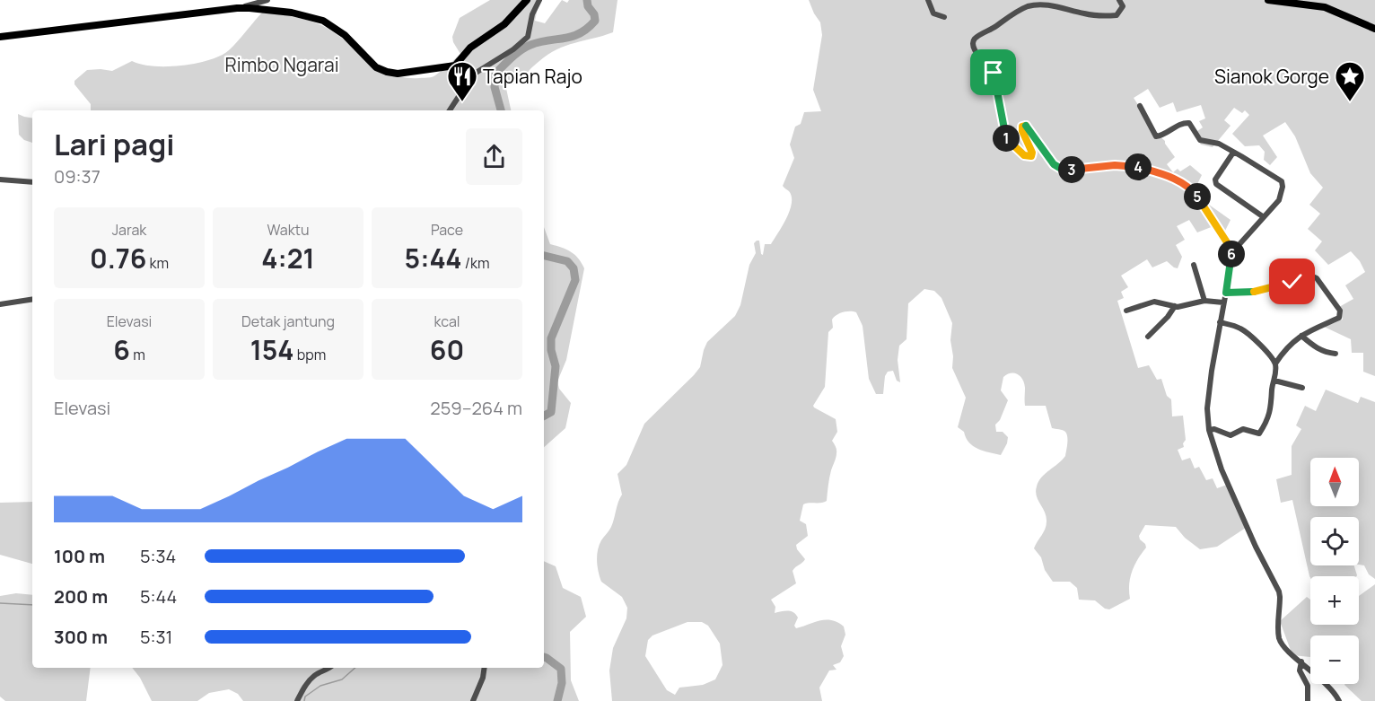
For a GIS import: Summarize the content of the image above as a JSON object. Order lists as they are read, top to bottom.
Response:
{
  "parks": ["Rimbo Ngarai"],
  "places": {
    "restaurant": ["Tapian Rajo"],
    "place": ["Sianok Gorge"]
  },
  "north": "top",
  "page": {
    "heading": ["Lari pagi", "09:37"],
    "pins": [
      "1",
      "4",
      "3",
      "5",
      "6"
    ],
    "stats": [
      ["Jarak", "0.76 km"],
      ["Waktu", "4:21"],
      ["Pace", "5:44 /km"],
      ["Elevasi", "6 m"],
      ["Detak jantung", "154 bpm"],
      ["kcal", "60"]
    ],
    "chart": ["Elevasi", "259–264 m"],
    "map_buttons": ["+", "−"],
    "list": [
      {
        "name": "100 m",
        "note": "5:34"
      },
      {
        "name": "200 m",
        "note": "5:44"
      },
      {
        "name": "300 m",
        "note": "5:31"
      }
    ]
  }
}
